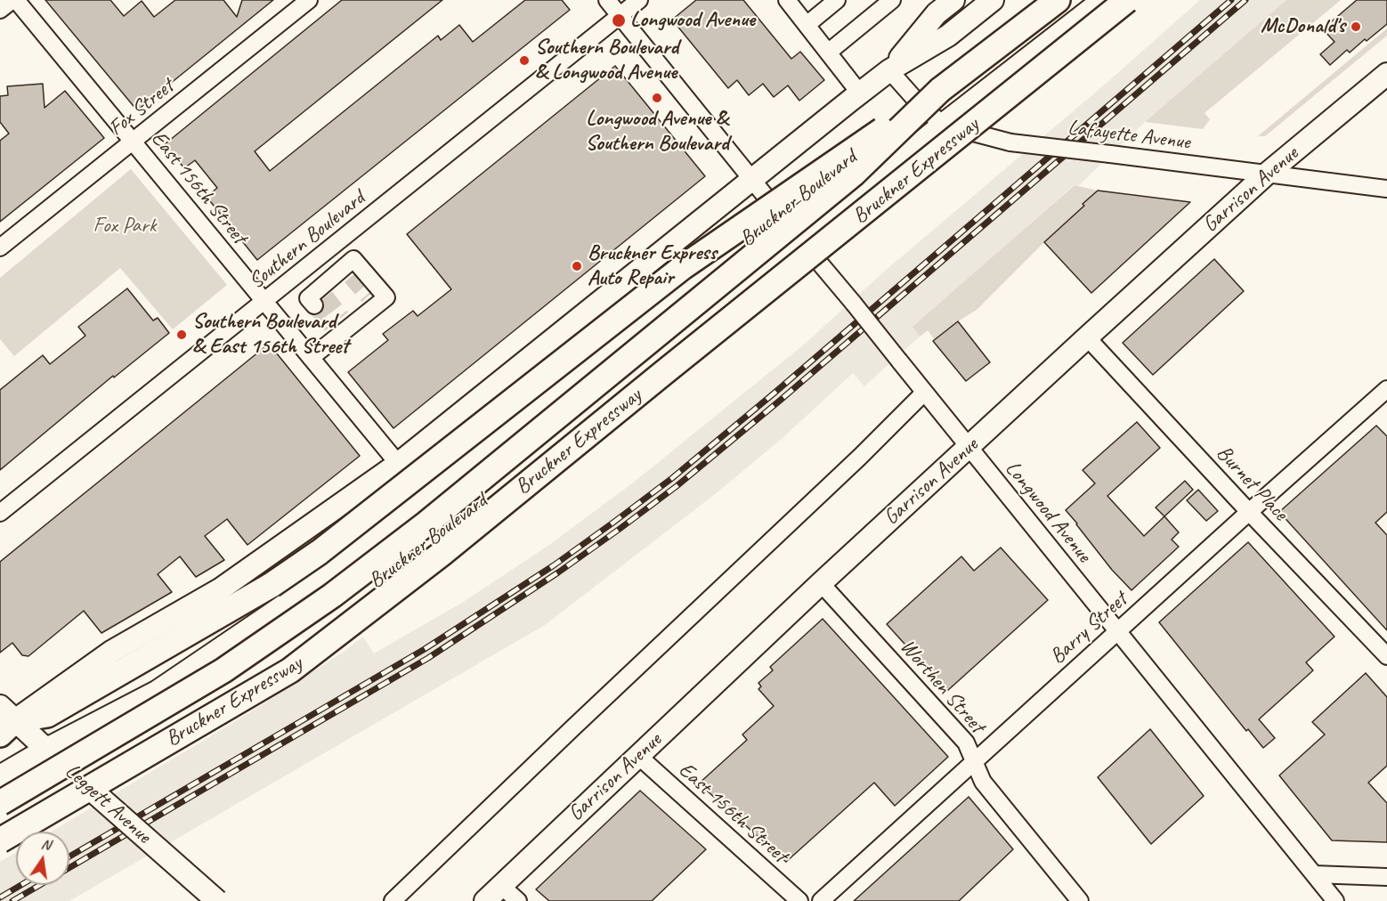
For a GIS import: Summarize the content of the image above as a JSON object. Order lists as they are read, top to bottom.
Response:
{
  "streets": {
    "highway": ["Bruckner Expressway"],
    "main road": ["Garrison Avenue", "Bruckner Boulevard", "Leggett Avenue"],
    "street": [
      "Fox Street",
      "Lafayette Avenue",
      "East 156th Street",
      "Southern Boulevard",
      "Burnet Place",
      "Longwood Avenue",
      "Barry Street",
      "Worthen Street"
    ]
  },
  "crossings": [
    ["Fox Street", "East 156th Street"],
    ["Lafayette Avenue", "Garrison Avenue"],
    ["Lafayette Avenue", "Bruckner Boulevard"],
    ["East 156th Street", "Garrison Avenue"],
    ["East 156th Street", "Bruckner Boulevard"],
    ["East 156th Street", "Southern Boulevard"],
    ["Garrison Avenue", "Burnet Place"],
    ["Garrison Avenue", "Longwood Avenue"],
    ["Garrison Avenue", "Worthen Street"],
    ["Bruckner Boulevard", "Longwood Avenue"],
    ["Bruckner Boulevard", "Leggett Avenue"],
    ["Southern Boulevard", "Longwood Avenue"],
    ["Burnet Place", "Barry Street"],
    ["Longwood Avenue", "Barry Street"],
    ["Barry Street", "Worthen Street"]
  ],
  "parks": ["Fox Park"],
  "places": [
    "Longwood Avenue",
    "McDonald's",
    "Southern Boulevard & Longwood Avenue",
    "Longwood Avenue & Southern Boulevard",
    "Bruckner Express Auto Repair",
    "Southern Boulevard & East 156th Street"
  ],
  "north": "top"
}
